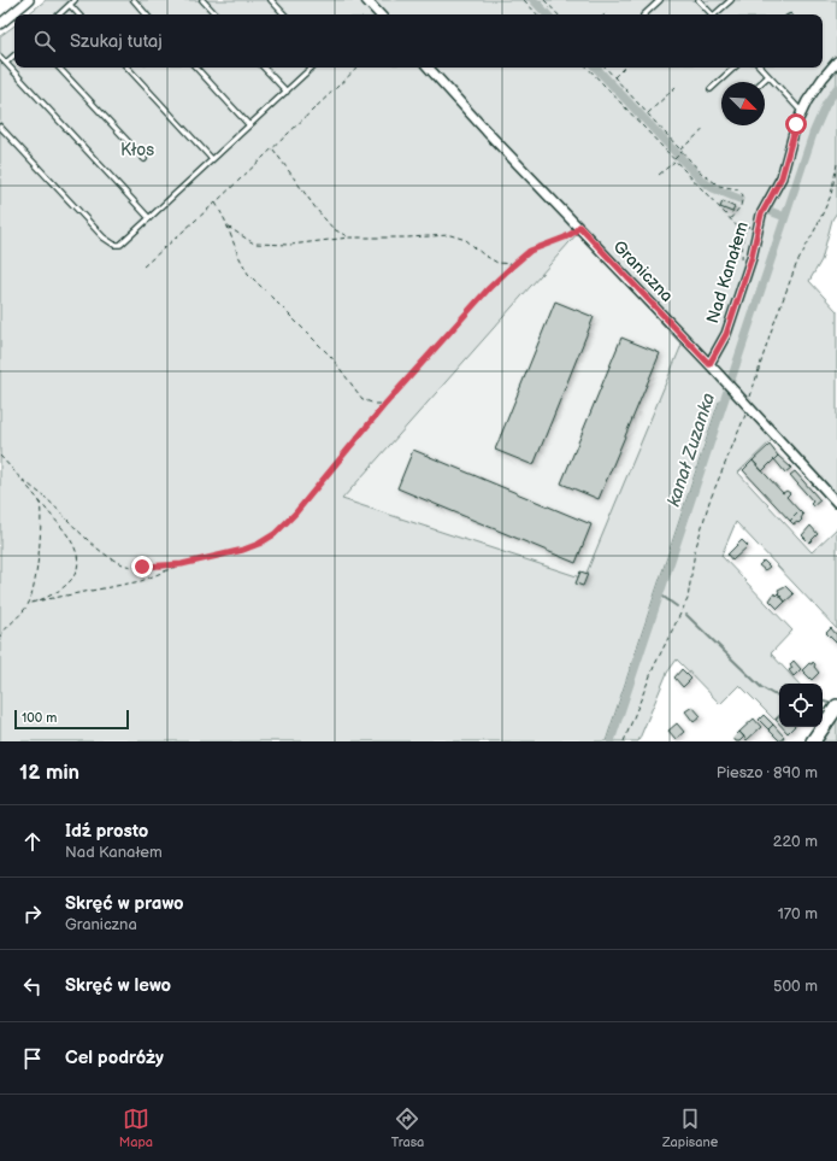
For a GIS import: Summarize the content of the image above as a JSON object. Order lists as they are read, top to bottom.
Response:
{
  "streets": {
    "street": ["Graniczna", "Nad Kanałem"]
  },
  "crossings": [
    ["Graniczna", "Nad Kanałem"]
  ],
  "water": ["kanał Zuzanka"],
  "parks": ["Kłos"],
  "scale_bar": "100 m",
  "north": "bottom right",
  "page": {
    "search": "Szukaj tutaj",
    "scale": "100 m",
    "heading": ["12 min", "Pieszo · 890 m"],
    "list": [
      ["Idź prosto", "Nad Kanałem", "220 m"],
      ["Skręć w prawo", "Graniczna", "170 m"],
      ["Skręć w lewo", "500 m"],
      "Cel podróży"
    ],
    "nav": ["Mapa", "Trasa", "Zapisane"]
  }
}
